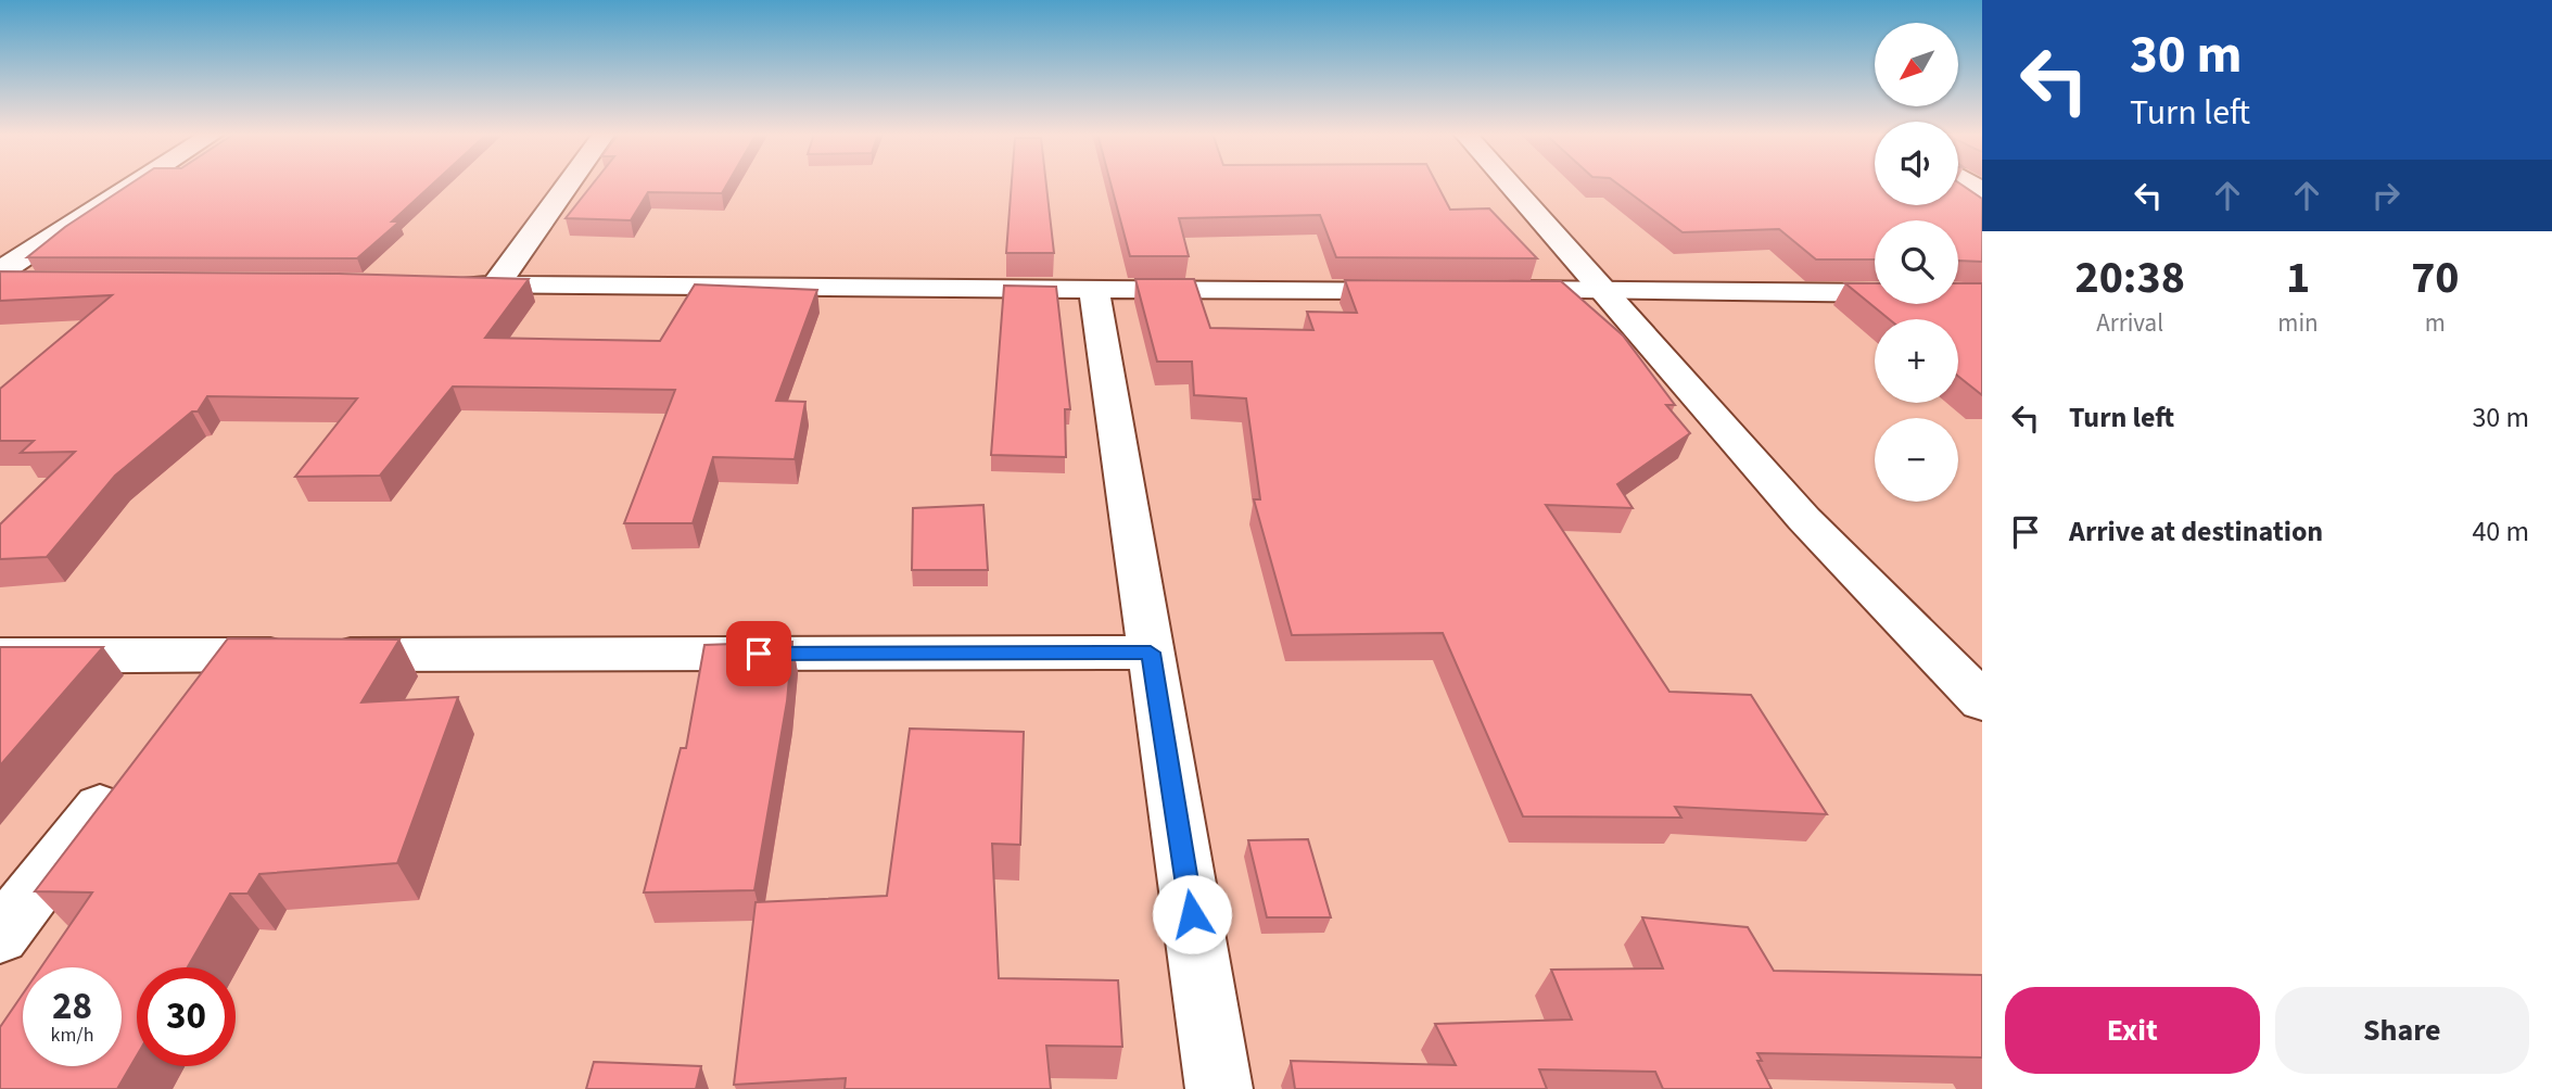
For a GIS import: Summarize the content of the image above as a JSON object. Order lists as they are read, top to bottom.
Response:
{
  "north": "bottom left",
  "page": {
    "turn": ["30 m", "Turn left"],
    "map_buttons": ["+", "−"],
    "eta": [
      "20:38",
      "Arrival",
      "1",
      "min",
      "70",
      "m"
    ],
    "list": [
      {
        "name": "Turn left",
        "value": "30 m"
      },
      {
        "name": "Arrive at destination",
        "value": "40 m"
      }
    ],
    "speed": "28 km/h",
    "limit": "30",
    "buttons": ["Exit", "Share"]
  }
}
